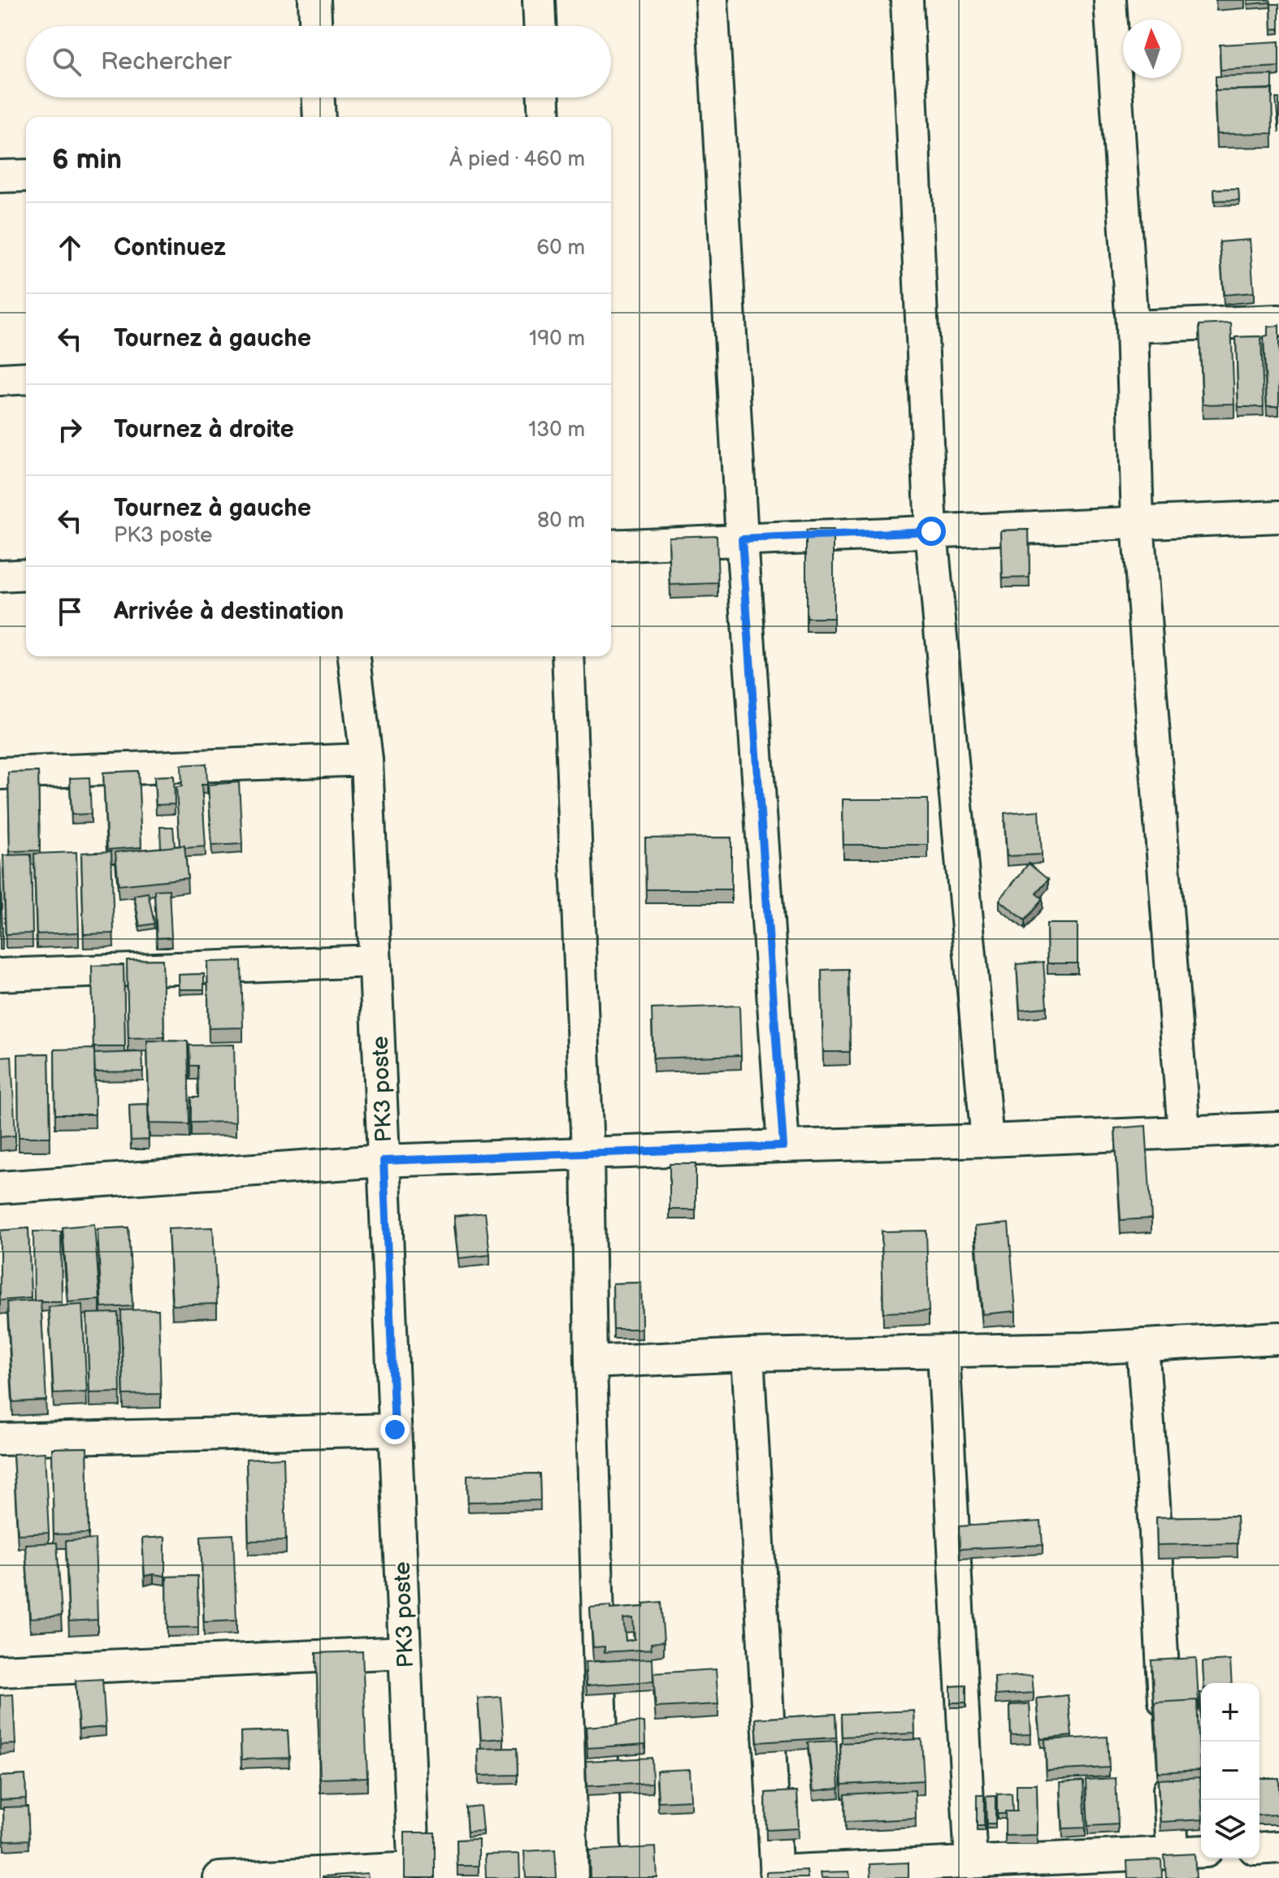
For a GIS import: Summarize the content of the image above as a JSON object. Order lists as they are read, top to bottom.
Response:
{
  "streets": {
    "street": ["PK3 poste"]
  },
  "north": "top",
  "page": {
    "search": "Rechercher",
    "heading": ["6 min", "À pied · 460 m"],
    "list": [
      ["Continuez", "60 m"],
      ["Tournez à gauche", "190 m"],
      ["Tournez à droite", "130 m"],
      ["Tournez à gauche", "PK3 poste", "80 m"],
      "Arrivée à destination"
    ],
    "map_buttons": ["+", "−"]
  }
}
